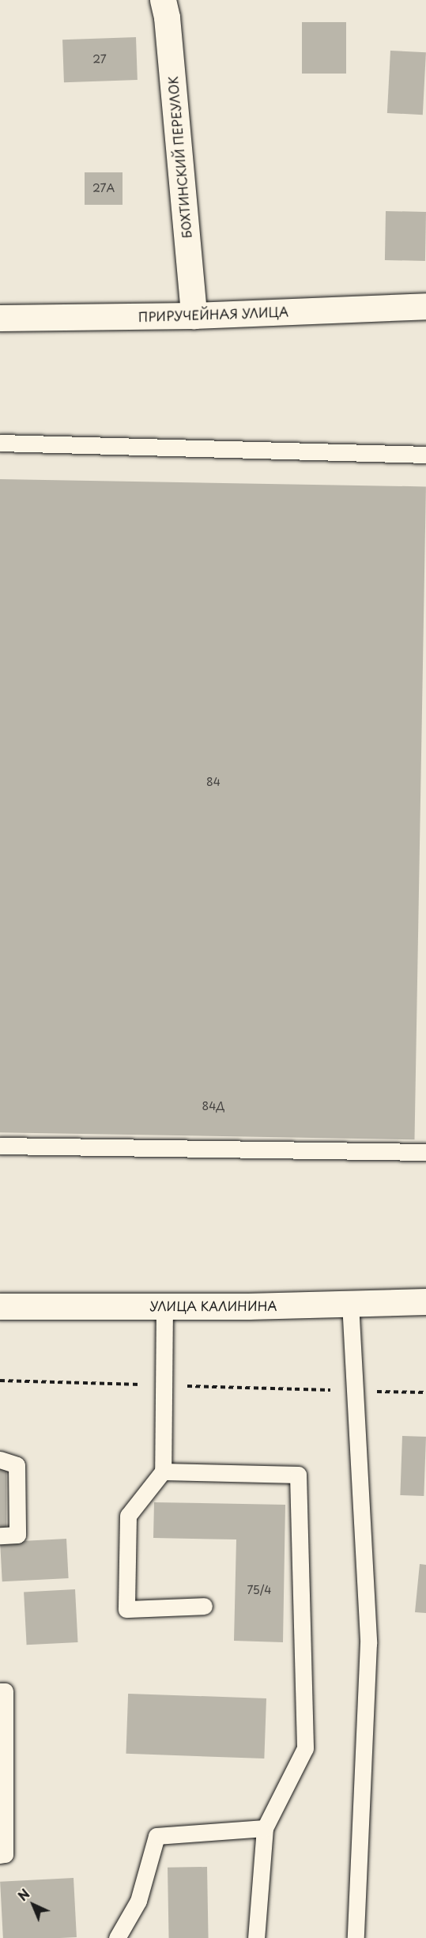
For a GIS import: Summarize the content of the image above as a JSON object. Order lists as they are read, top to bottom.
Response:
{
  "streets": {
    "street": ["БОХТИНСКИЙ ПЕРЕУЛОК", "ПРИРУЧЕЙНАЯ УЛИЦА", "УЛИЦА КАЛИНИНА"]
  },
  "crossings": [
    ["БОХТИНСКИЙ ПЕРЕУЛОК", "ПРИРУЧЕЙНАЯ УЛИЦА"]
  ],
  "house_numbers": [
    "27",
    "27А",
    "84",
    "84Д",
    "75/4"
  ],
  "north": "top left"
}
